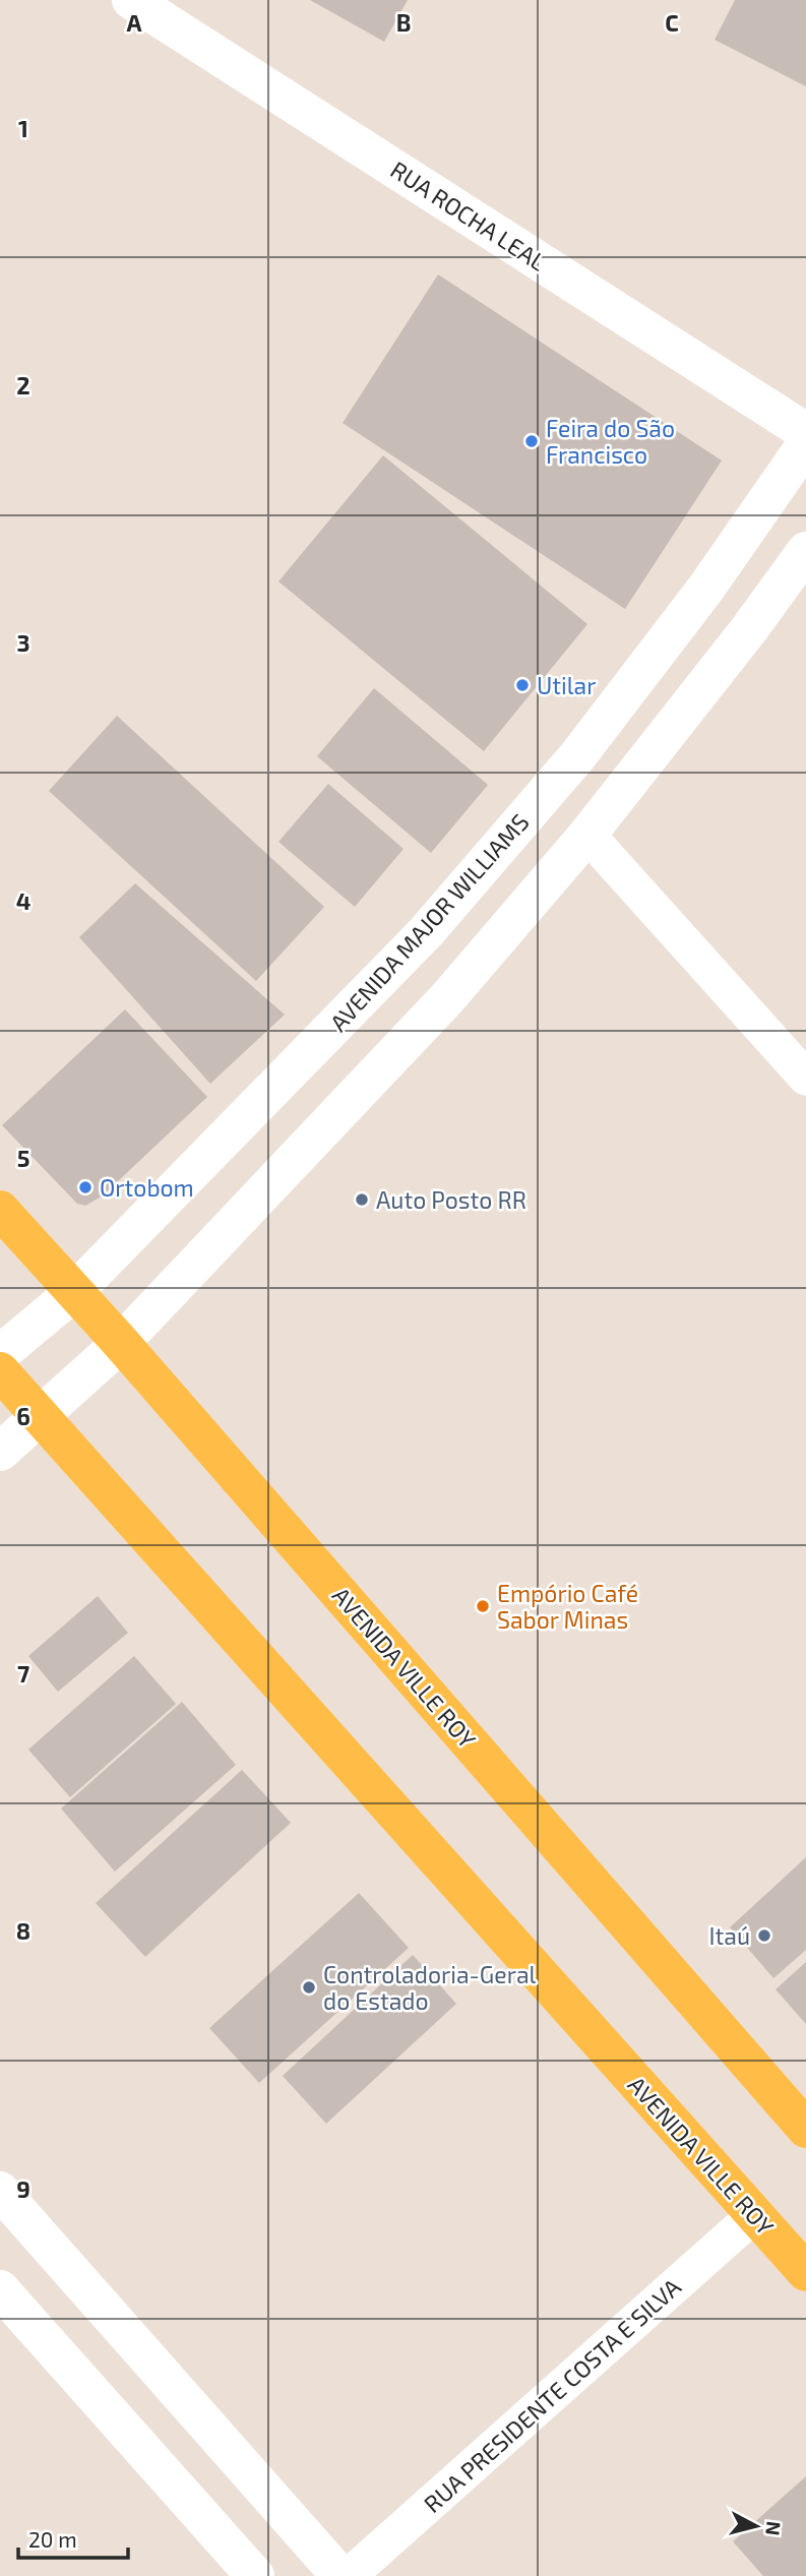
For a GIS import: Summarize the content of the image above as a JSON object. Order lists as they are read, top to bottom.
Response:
{
  "streets": {
    "main road": ["RUA ROCHA LEAL", "AVENIDA MAJOR WILLIAMS", "AVENIDA VILLE ROY"],
    "street": ["RUA PRESIDENTE COSTA E SILVA"]
  },
  "crossings": [
    ["AVENIDA MAJOR WILLIAMS", "AVENIDA VILLE ROY"],
    ["AVENIDA VILLE ROY", "RUA PRESIDENTE COSTA E SILVA"]
  ],
  "places": [
    "Feira do São Francisco",
    "Utilar",
    "Ortobom",
    "Auto Posto RR",
    "Empório Café Sabor Minas",
    "Itaú",
    "Controladoria-Geral do Estado"
  ],
  "scale_bar": "20 m",
  "north": "right",
  "grid": {
    "columns": ["A", "B", "C"],
    "rows": [
      "1",
      "2",
      "3",
      "4",
      "5",
      "6",
      "7",
      "8",
      "9"
    ]
  }
}
